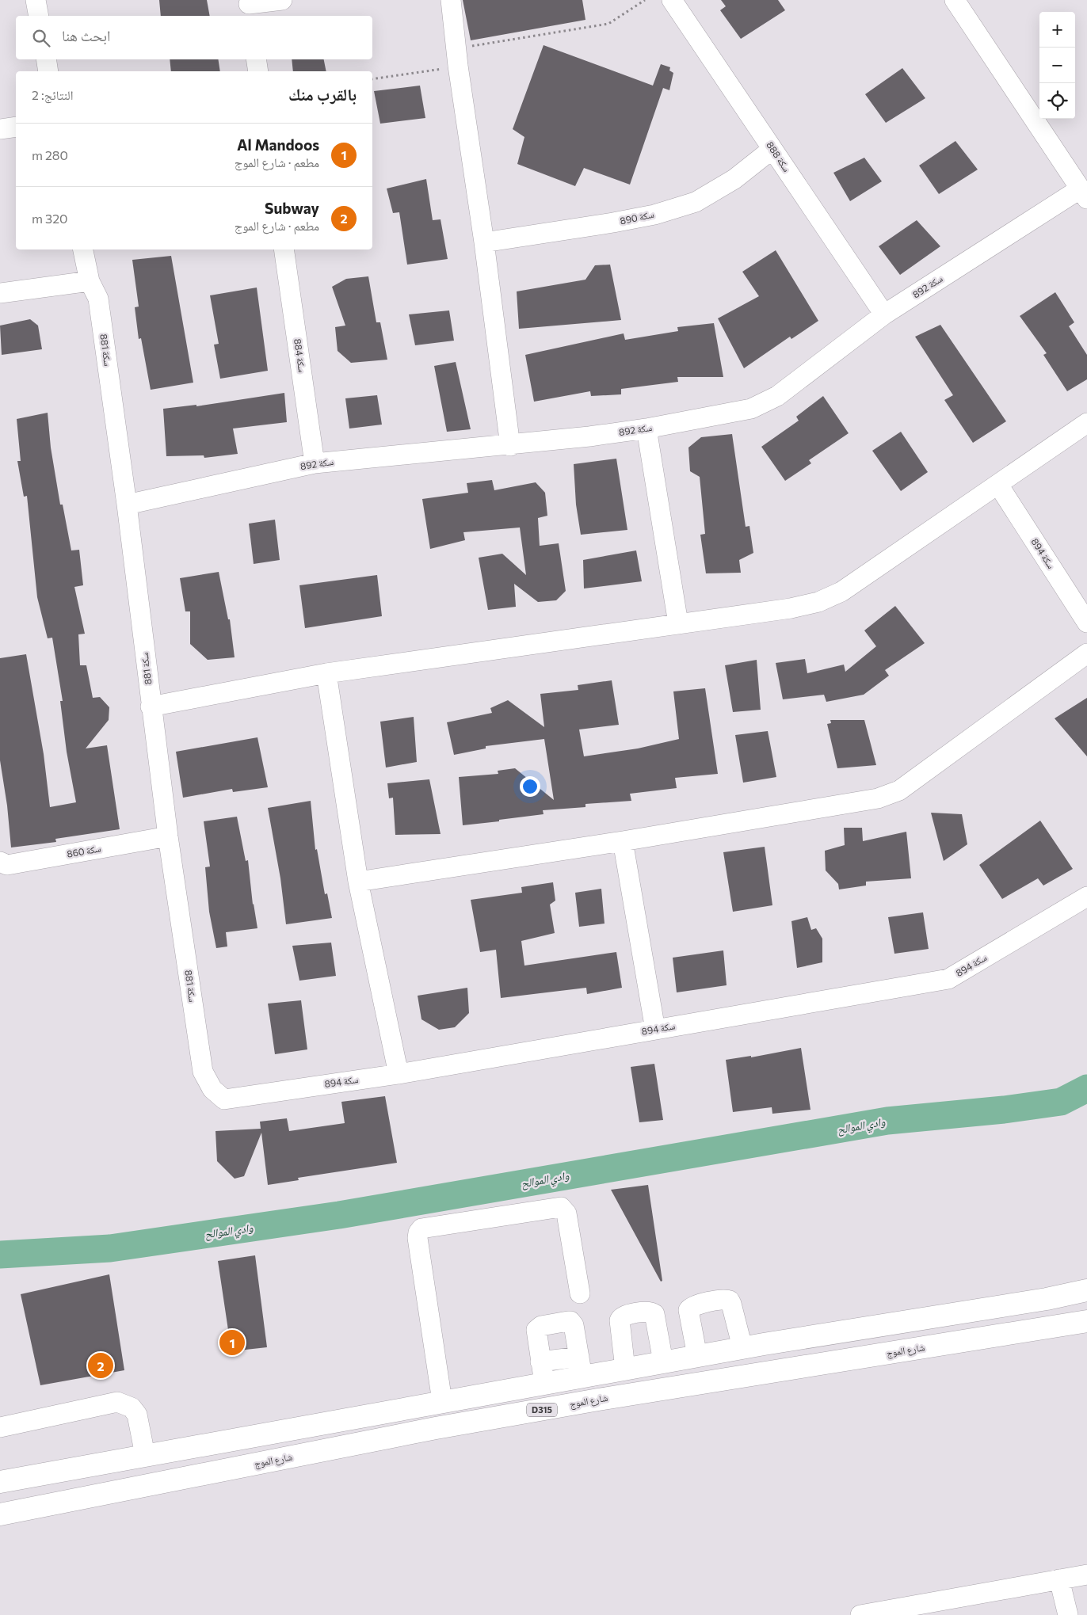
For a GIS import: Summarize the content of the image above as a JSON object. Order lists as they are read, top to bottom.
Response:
{
  "streets": {
    "main road": ["شارع الموج", "D315"],
    "street": [
      "سكة 888",
      "سكة 890",
      "سكة 892",
      "سكة 881",
      "سكة 884",
      "سكة 894",
      "سكة 860"
    ]
  },
  "crossings": [
    ["سكة 888", "سكة 890"],
    ["سكة 888", "سكة 892"],
    ["سكة 892", "سكة 881"],
    ["سكة 892", "سكة 884"],
    ["سكة 881", "سكة 894"],
    ["سكة 881", "سكة 860"]
  ],
  "water": ["وادي الموالح"],
  "page": {
    "map_buttons": ["+", "−"],
    "search": "ابحث هنا",
    "heading": ["بالقرب منك", "النتائج: 2"],
    "list": [
      {
        "mark": "1",
        "name": "Al Mandoos",
        "note": "مطعم · شارع الموج",
        "value": "280 m"
      },
      {
        "mark": "2",
        "name": "Subway",
        "note": "مطعم · شارع الموج",
        "value": "320 m"
      }
    ],
    "pins": ["1", "2"]
  }
}
